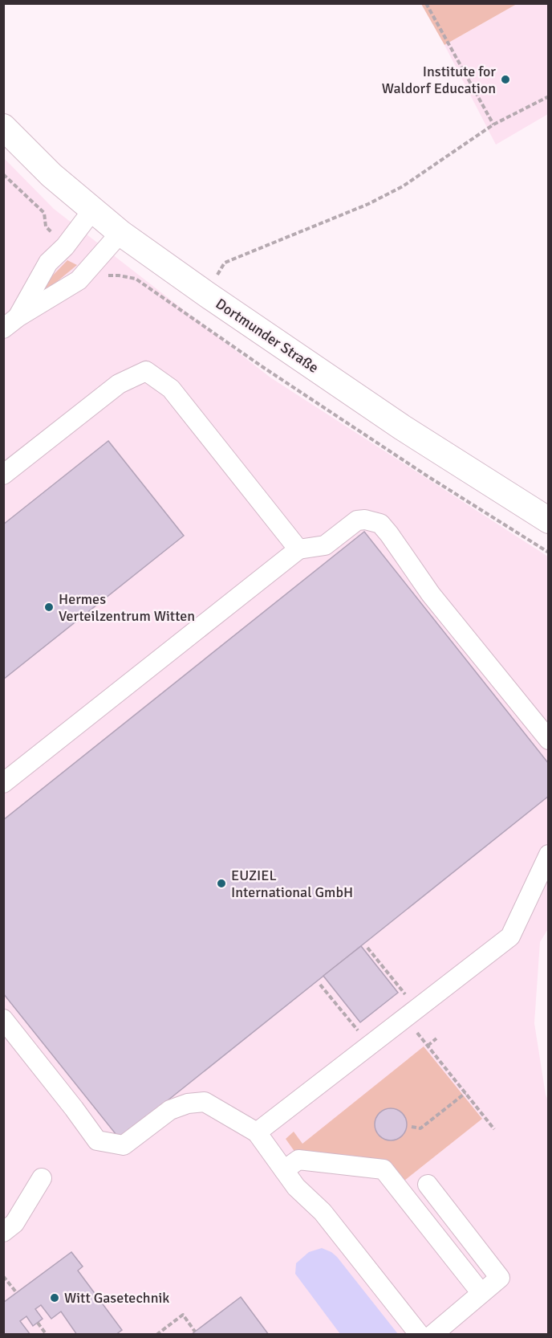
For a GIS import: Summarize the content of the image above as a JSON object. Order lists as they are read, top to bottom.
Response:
{
  "streets": {
    "main road": ["Dortmunder Straße"]
  },
  "places": [
    "Institute for Waldorf Education",
    "Hermes Verteilzentrum Witten",
    "EUZIEL International GmbH",
    "Witt Gasetechnik"
  ]
}
